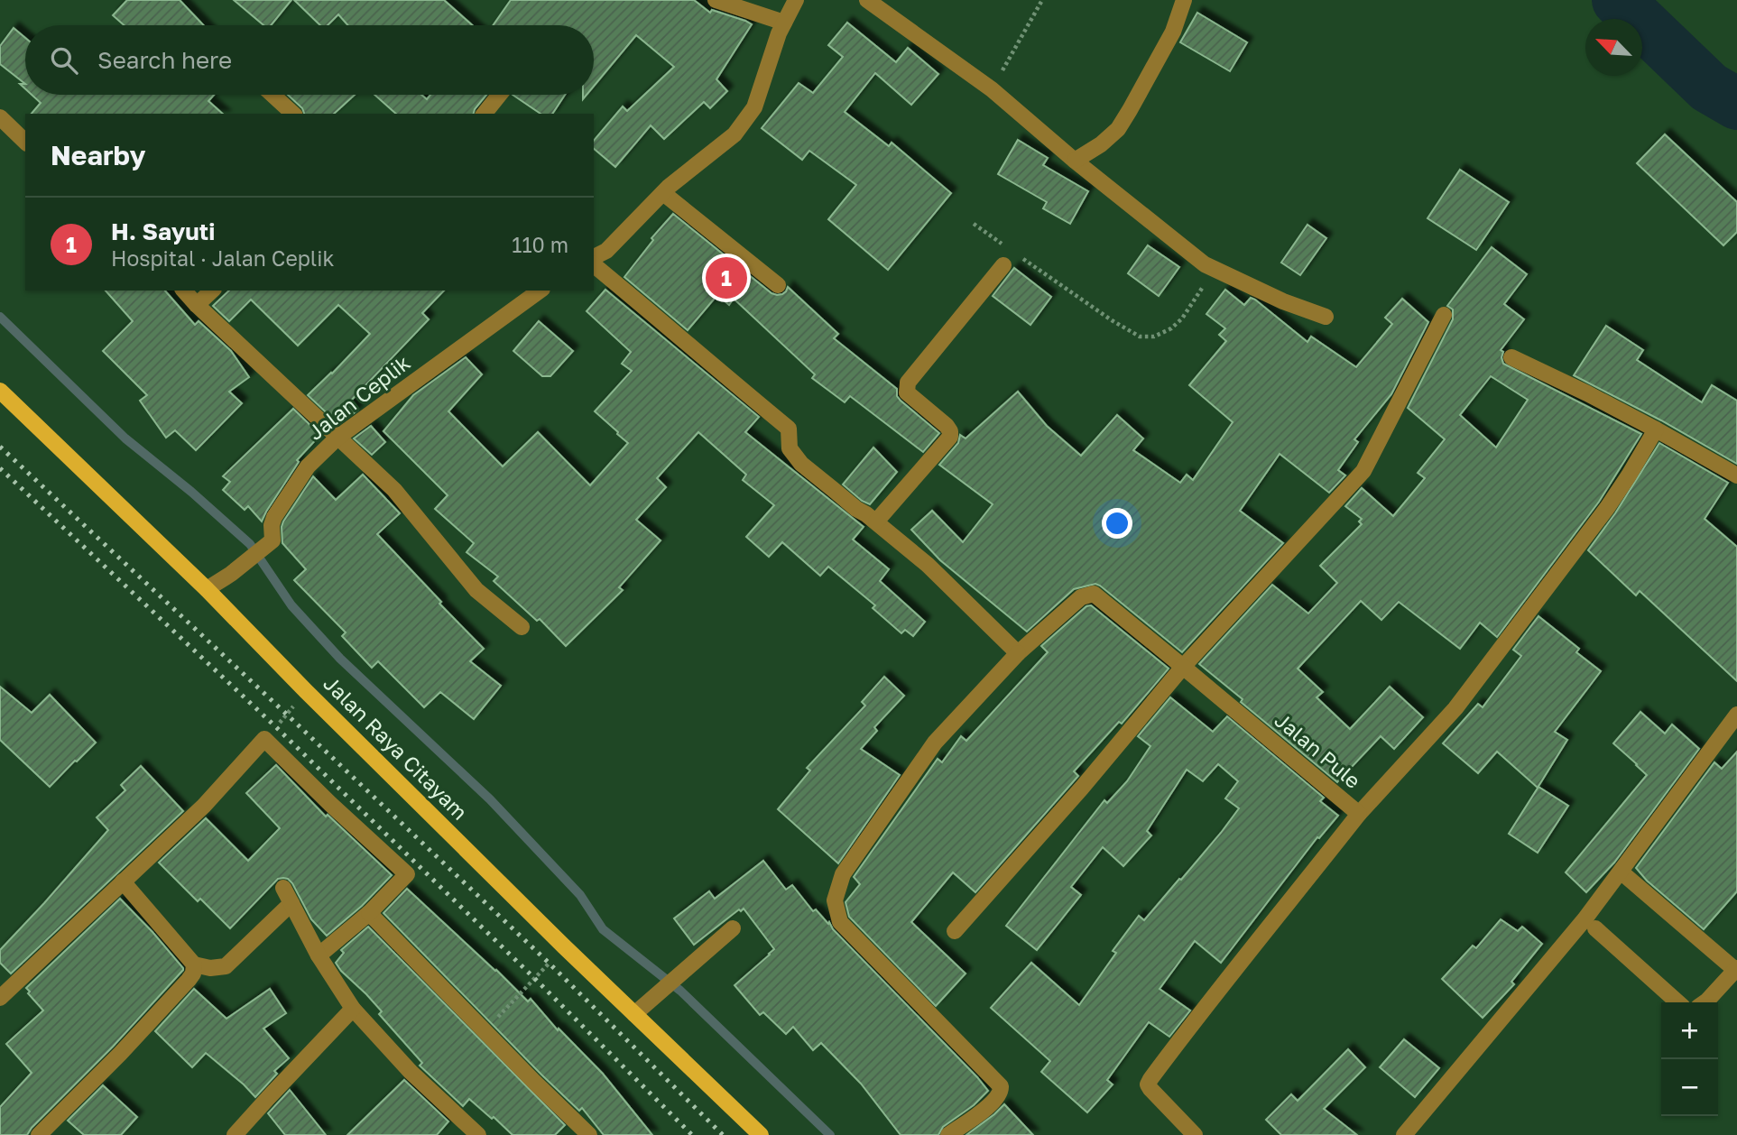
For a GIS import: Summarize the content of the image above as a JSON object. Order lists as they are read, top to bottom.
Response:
{
  "streets": {
    "main road": ["Jalan Raya Citayam"],
    "street": ["Jalan Ceplik", "Jalan Pule"]
  },
  "crossings": [
    ["Jalan Ceplik", "Jalan Raya Citayam"]
  ],
  "north": "top left",
  "page": {
    "search": "Search here",
    "heading": "Nearby",
    "list": [
      {
        "mark": "1",
        "name": "H. Sayuti",
        "note": "Hospital · Jalan Ceplik",
        "value": "110 m"
      }
    ],
    "pins": "1",
    "map_buttons": ["+", "−"]
  }
}
